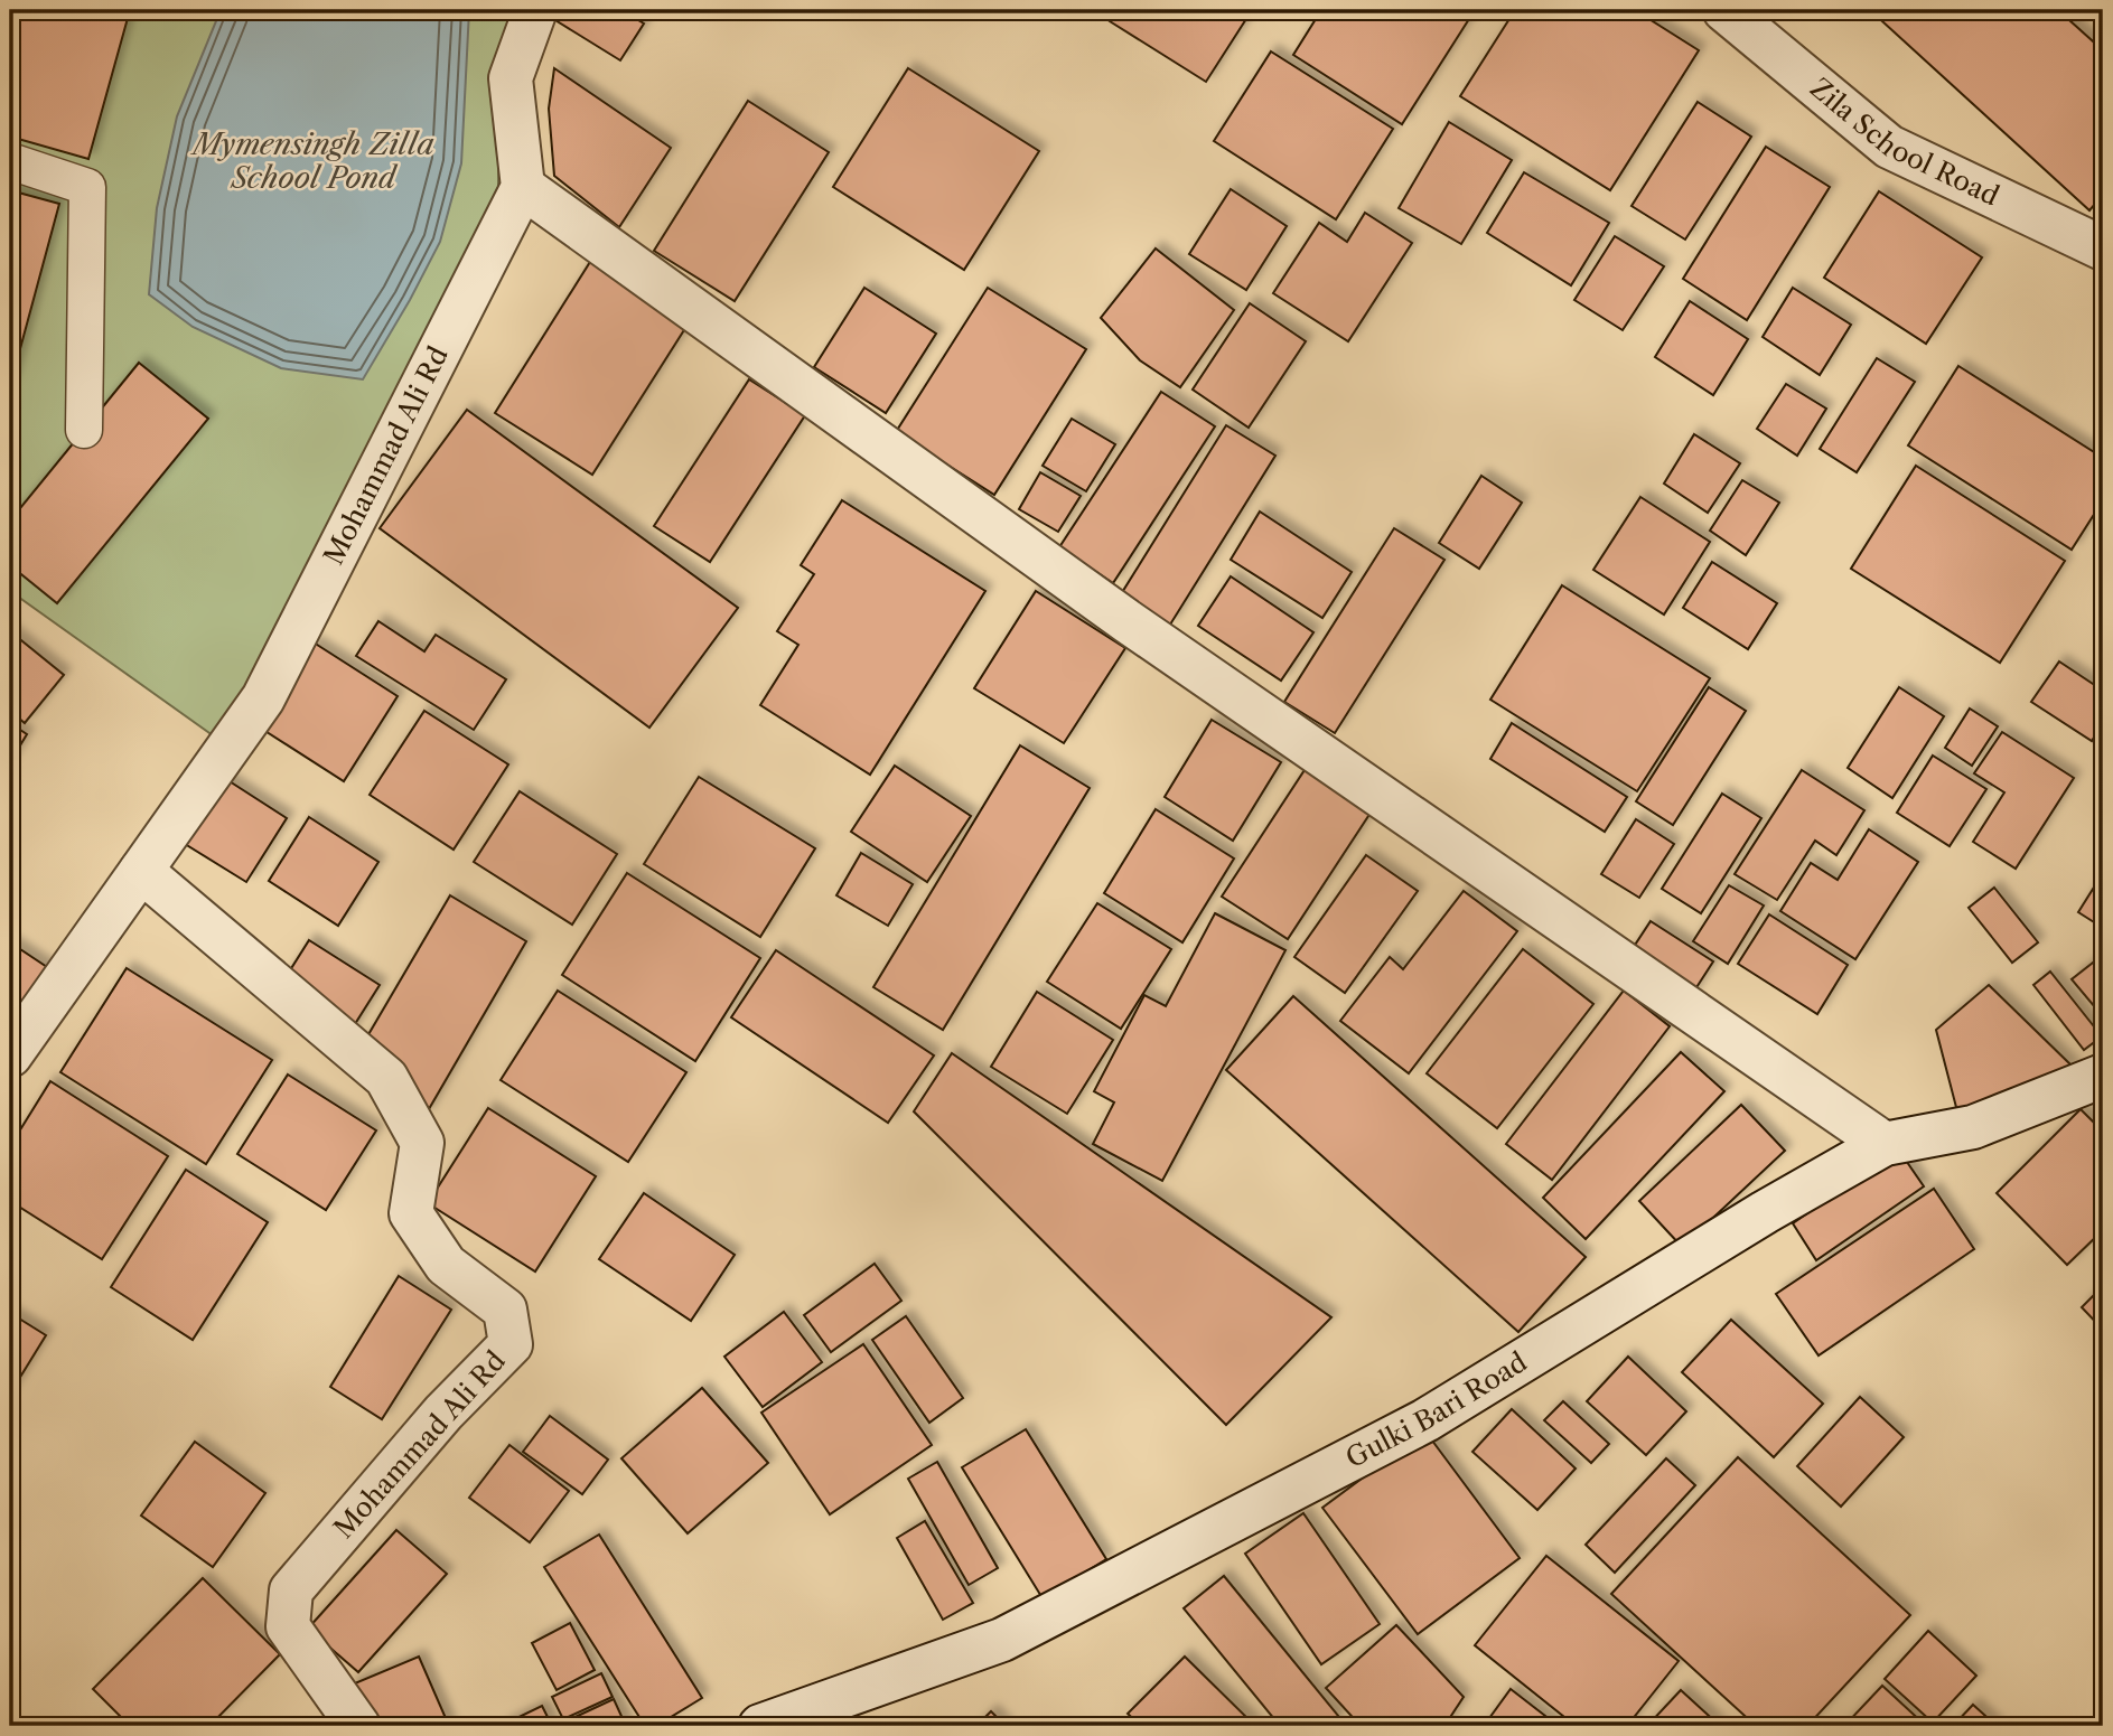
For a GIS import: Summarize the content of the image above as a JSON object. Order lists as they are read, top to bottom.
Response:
{
  "streets": {
    "street": ["Zila School Road", "Mohammad Ali Rd", "Gulki Bari Road"]
  },
  "water": ["Mymensingh Zilla School Pond"]
}
